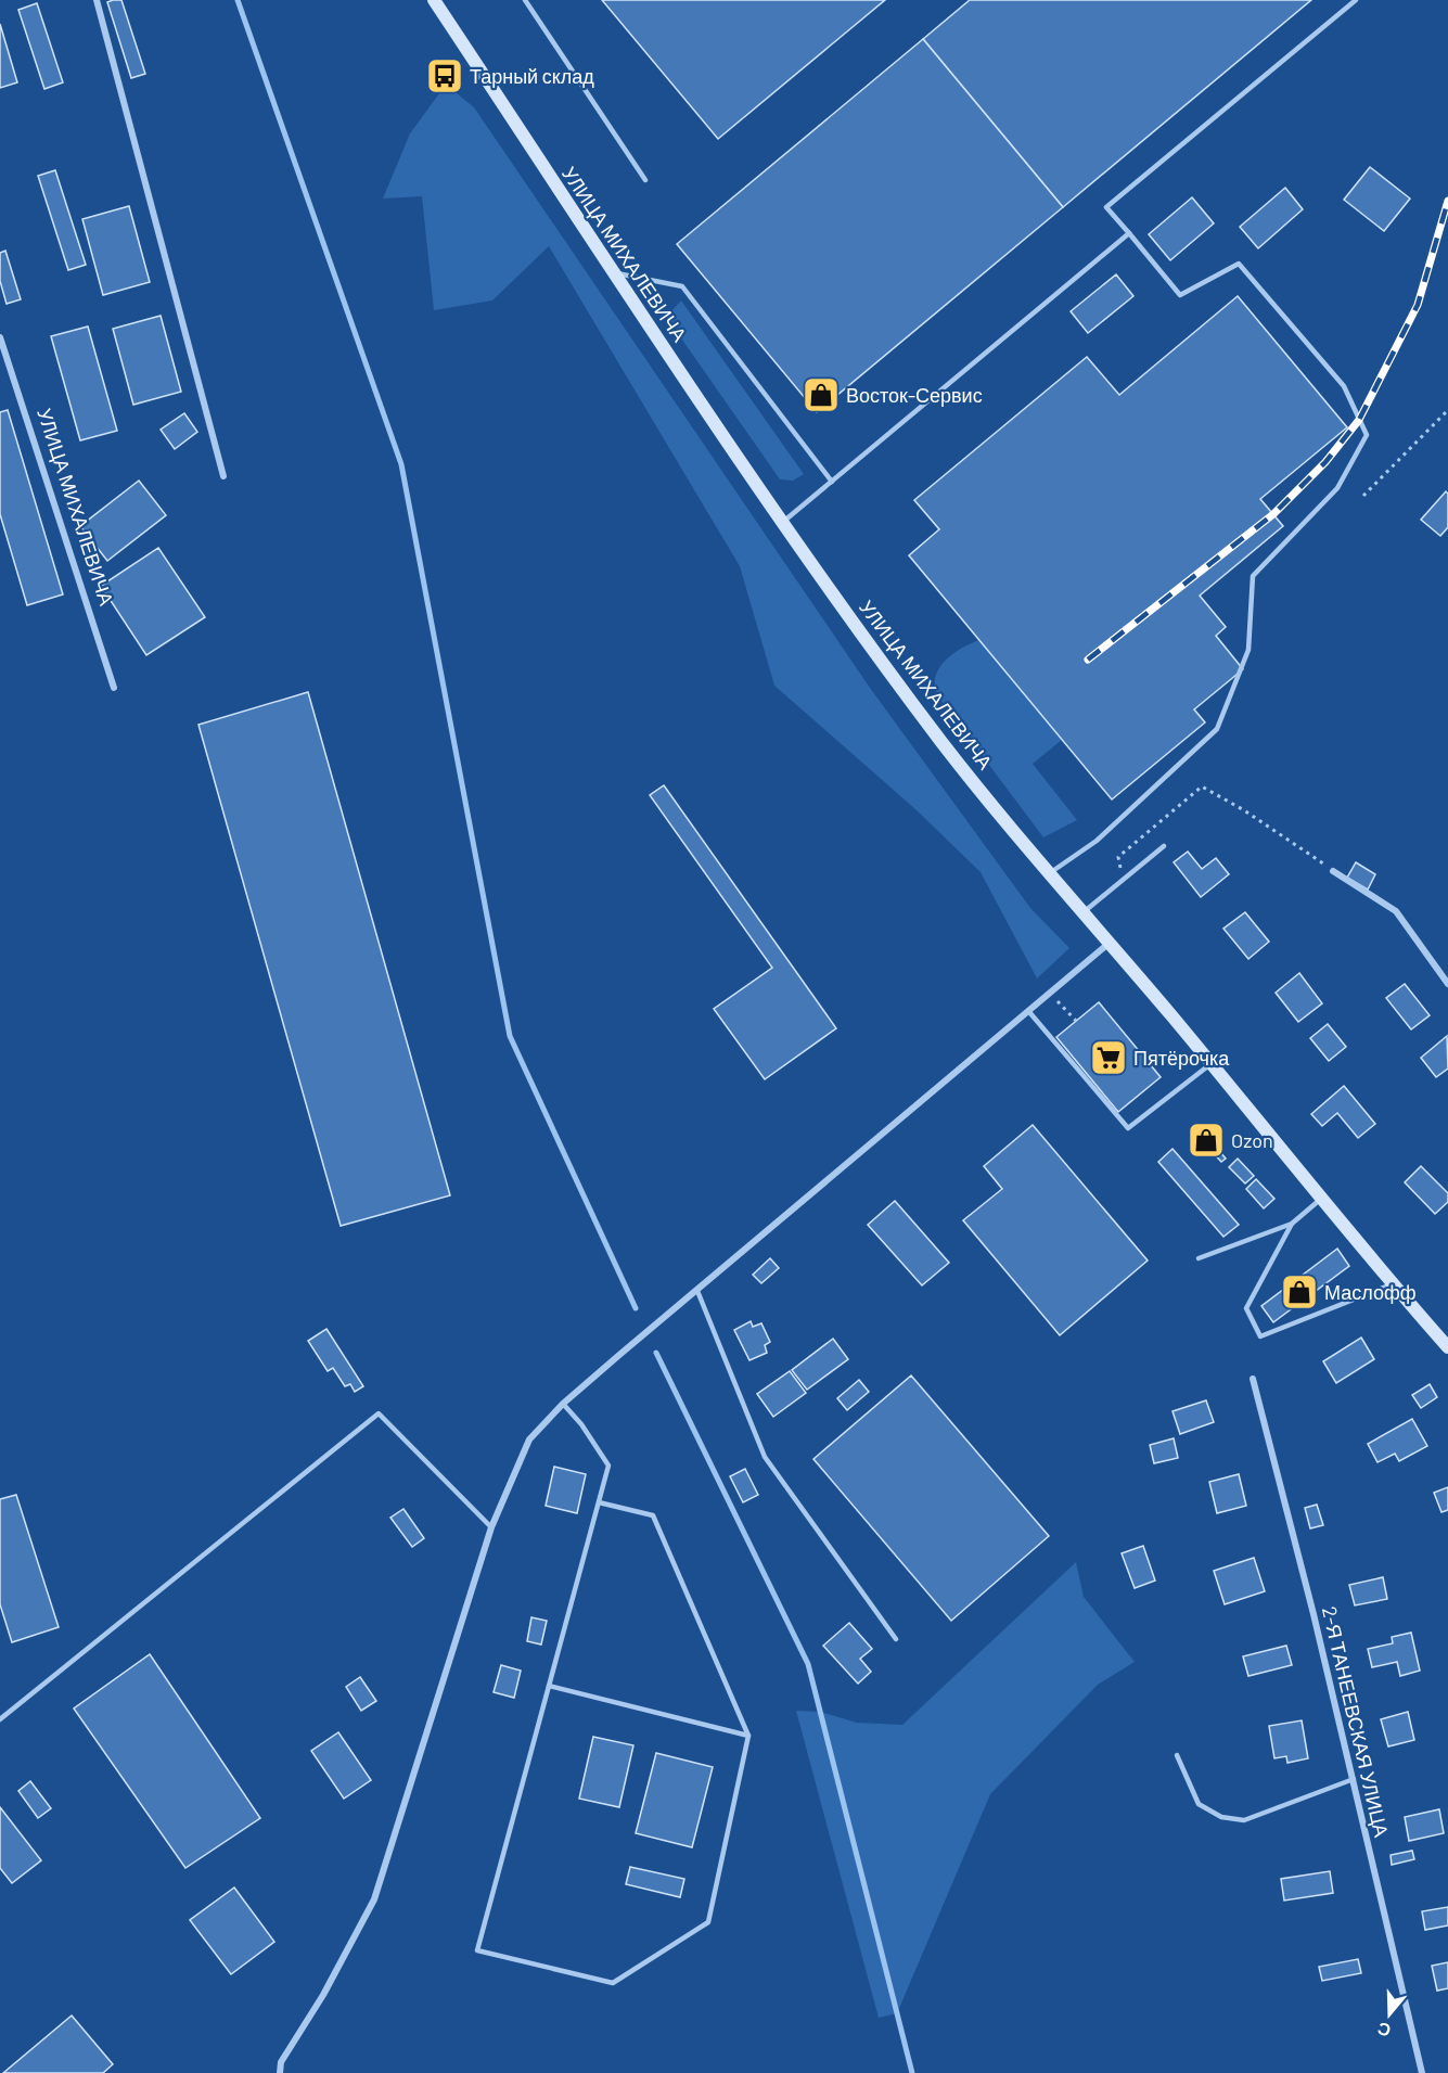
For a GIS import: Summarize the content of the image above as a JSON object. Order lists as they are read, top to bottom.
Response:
{
  "streets": {
    "street": ["УЛИЦА МИХАЛЕВИЧА", "2-Я ТАНЕЕВСКАЯ УЛИЦА"]
  },
  "places": {
    "bus stop": ["Тарный склад"],
    "shop": ["Восток-Сервис", "Ozon", "Маслофф"],
    "supermarket": ["Пятёрочка"]
  },
  "north": "bottom"
}
